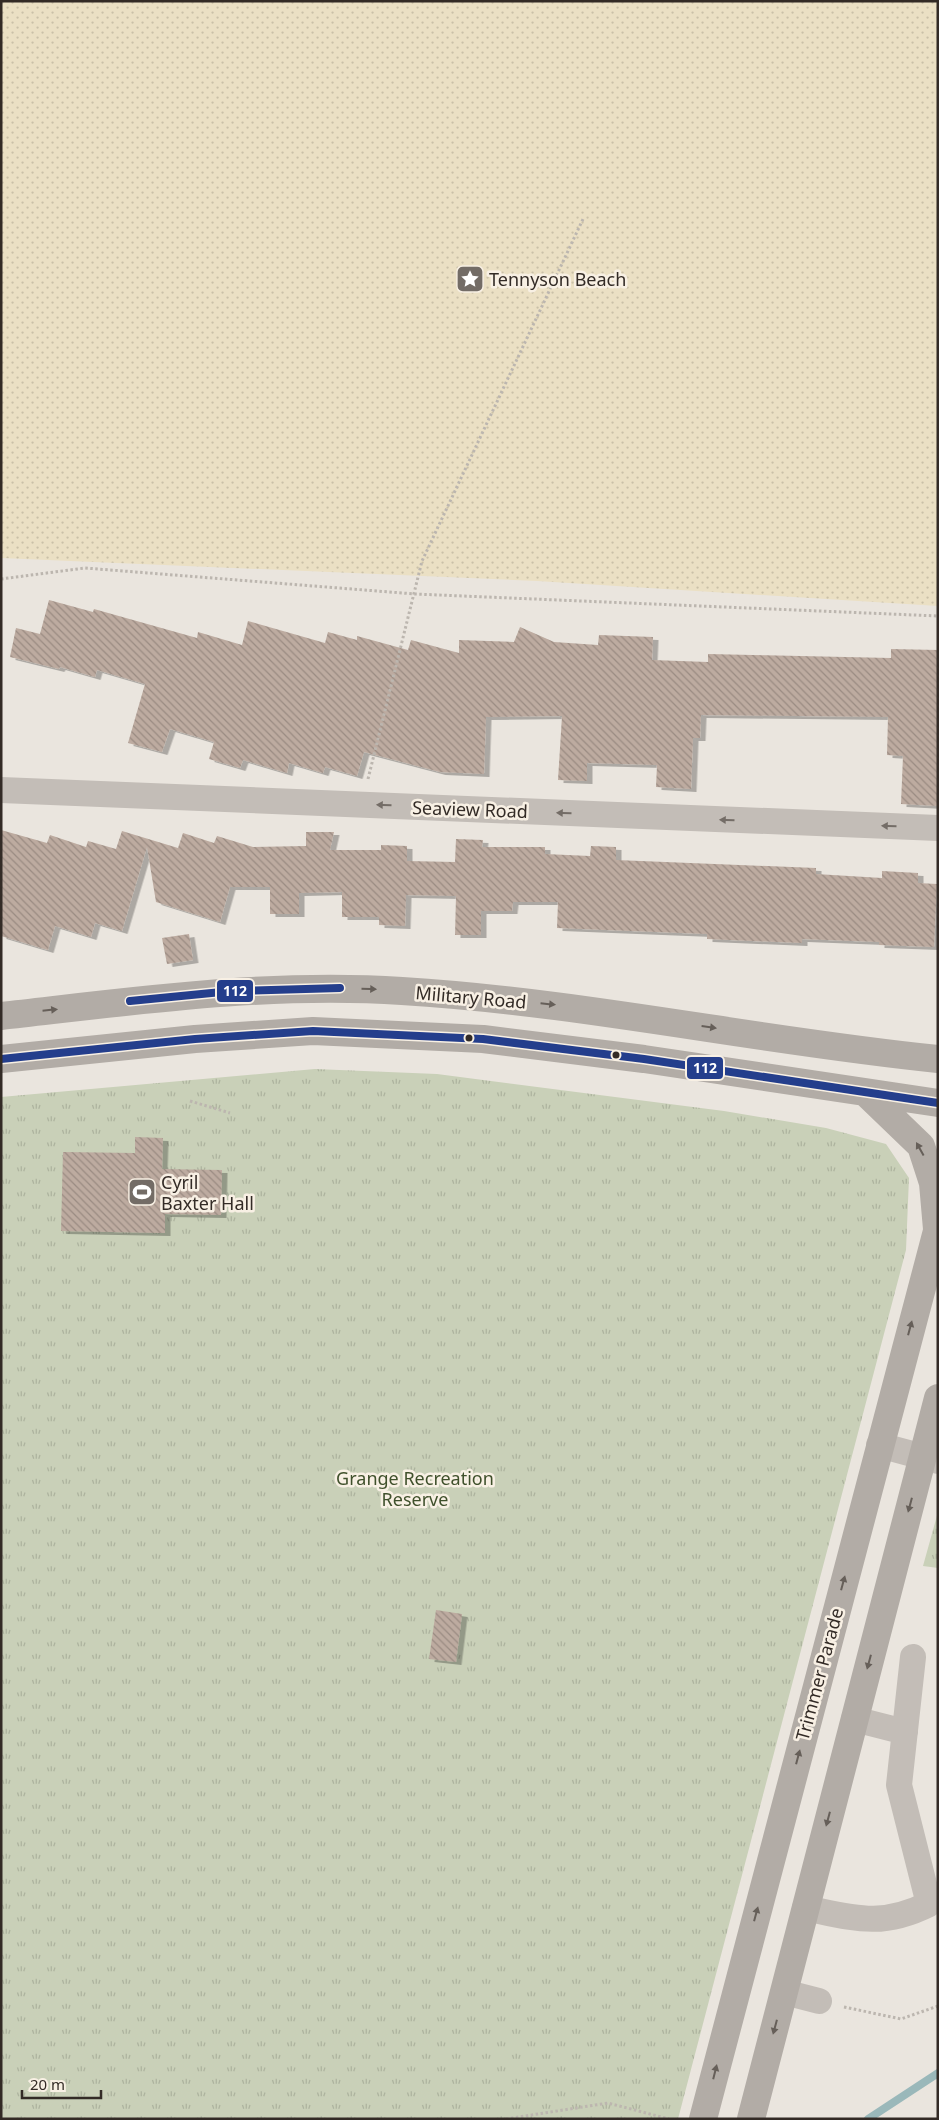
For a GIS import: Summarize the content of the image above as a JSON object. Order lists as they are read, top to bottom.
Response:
{
  "streets": {
    "main road": ["Military Road", "Trimmer Parade"],
    "street": ["Seaview Road"]
  },
  "one_way": ["Seaview Road"],
  "parks": ["Grange Recreation Reserve"],
  "places": {
    "place": ["Tennyson Beach"],
    "sports": ["Cyril Baxter Hall"]
  },
  "lines": ["transit line 112"],
  "scale_bar": "20 m"
}
